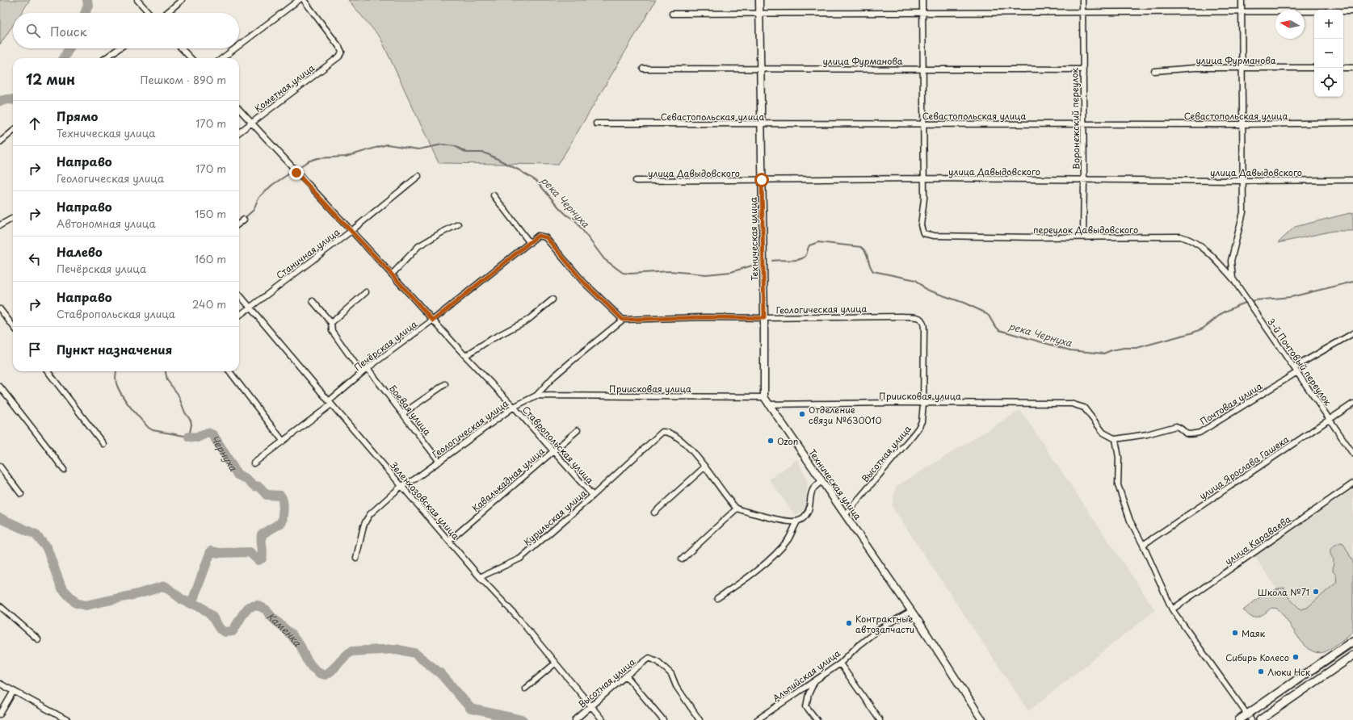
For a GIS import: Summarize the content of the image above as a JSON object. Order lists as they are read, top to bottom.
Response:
{
  "streets": {
    "street": [
      "улица Фурманова",
      "Кометная улица",
      "Севастопольская улица",
      "Воронежский переулок",
      "улица Давыдовского",
      "переулок Давыдовского",
      "Техническая улица",
      "Станичная улица",
      "Геологическая улица",
      "Печёрская улица",
      "3-й Почтовый переулок",
      "Приисковая улица",
      "Почтовая улица",
      "Боевая улица",
      "Ставропольская улица",
      "Высотная улица",
      "улица Ярослава Гашека",
      "Кавалькадная улица",
      "Зеленхозовская улица",
      "Курильская улица",
      "улица Караваева",
      "Альпийская улица"
    ]
  },
  "crossings": [
    ["улица Фурманова", "Воронежский переулок"],
    ["улица Фурманова", "Техническая улица"],
    ["Кометная улица", "Ставропольская улица"],
    ["Севастопольская улица", "Воронежский переулок"],
    ["Севастопольская улица", "Техническая улица"],
    ["Воронежский переулок", "улица Давыдовского"],
    ["Воронежский переулок", "переулок Давыдовского"],
    ["улица Давыдовского", "переулок Давыдовского"],
    ["улица Давыдовского", "Техническая улица"],
    ["переулок Давыдовского", "3-й Почтовый переулок"],
    ["Техническая улица", "Геологическая улица"],
    ["Техническая улица", "Приисковая улица"],
    ["Техническая улица", "Высотная улица"],
    ["Техническая улица", "Альпийская улица"],
    ["Станичная улица", "Ставропольская улица"],
    ["Станичная улица", "Зеленхозовская улица"],
    ["Геологическая улица", "Печёрская улица"],
    ["Геологическая улица", "Приисковая улица"],
    ["Геологическая улица", "Боевая улица"],
    ["Геологическая улица", "Ставропольская улица"],
    ["Геологическая улица", "Высотная улица"],
    ["Геологическая улица", "Зеленхозовская улица"],
    ["Печёрская улица", "Боевая улица"],
    ["Печёрская улица", "Ставропольская улица"],
    ["Печёрская улица", "Зеленхозовская улица"],
    ["3-й Почтовый переулок", "Почтовая улица"],
    ["3-й Почтовый переулок", "улица Ярослава Гашека"],
    ["Приисковая улица", "Почтовая улица"],
    ["Приисковая улица", "Высотная улица"],
    ["Ставропольская улица", "Кавалькадная улица"],
    ["Ставропольская улица", "Курильская улица"],
    ["Высотная улица", "Зеленхозовская улица"],
    ["Кавалькадная улица", "Зеленхозовская улица"],
    ["Зеленхозовская улица", "Курильская улица"]
  ],
  "water": ["река Чернуха", "Чернуха", "Каменка"],
  "places": [
    "Отделение связи №630010",
    "Ozon",
    "Школа №71",
    "Контрактные автозапчасти",
    "Маяк",
    "Сибирь Колесо",
    "Люки Нск"
  ],
  "north": "left",
  "page": {
    "map_buttons": ["+", "−"],
    "search": "Поиск",
    "heading": ["12 мин", "Пешком · 890 m"],
    "list": [
      ["Прямо", "Техническая улица", "170 m"],
      ["Направо", "Геологическая улица", "170 m"],
      ["Направо", "Автономная улица", "150 m"],
      ["Налево", "Печёрская улица", "160 m"],
      ["Направо", "Ставропольская улица", "240 m"],
      "Пункт назначения"
    ]
  }
}
